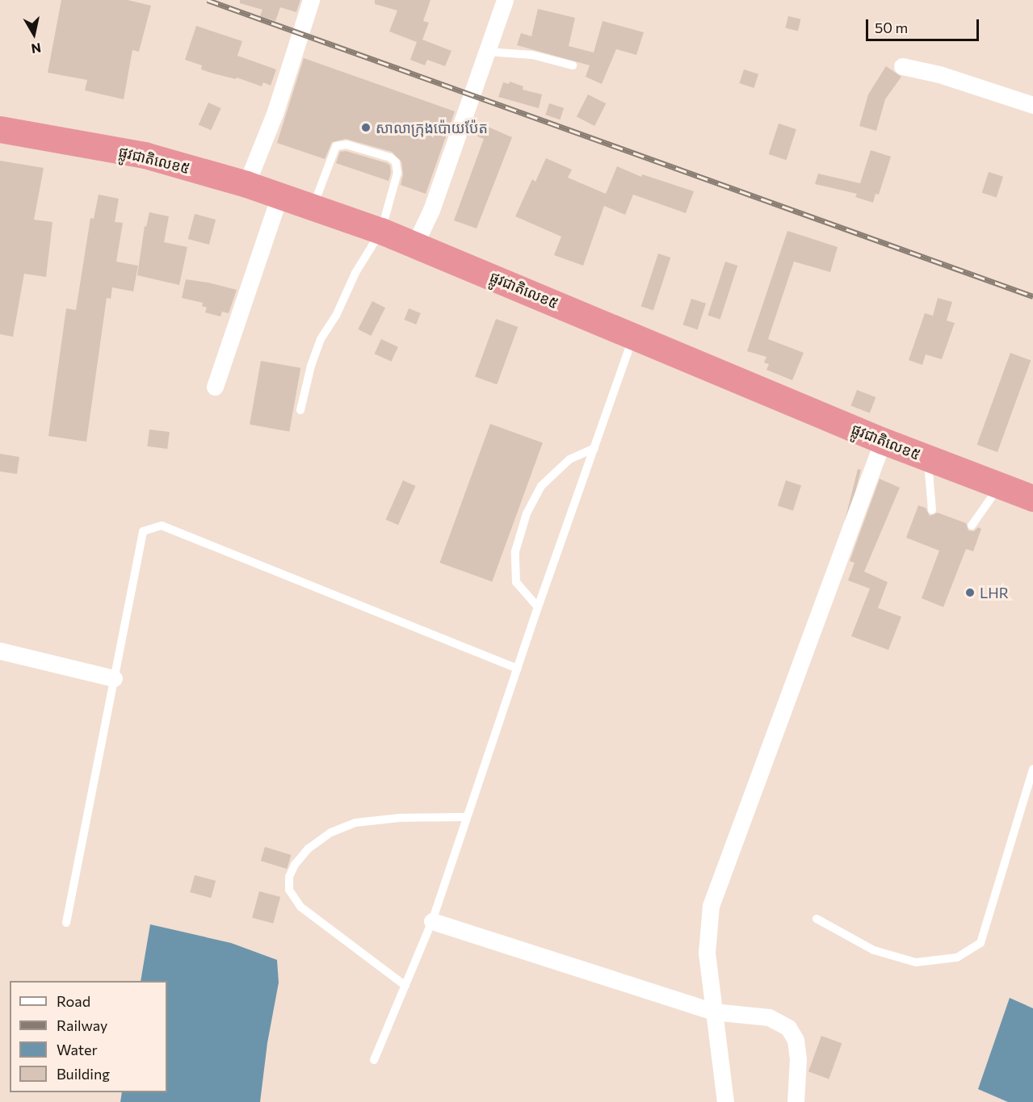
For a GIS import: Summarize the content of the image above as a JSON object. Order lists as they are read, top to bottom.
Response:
{
  "streets": {
    "highway": ["ផ្លូវជាតិលេខ៥"]
  },
  "places": ["សាលាក្រុងប៉ោយប៉ែត", "LHR"],
  "legend": [
    "Road",
    "Railway",
    "Water",
    "Building"
  ],
  "scale_bar": "50 m",
  "north": "bottom"
}
